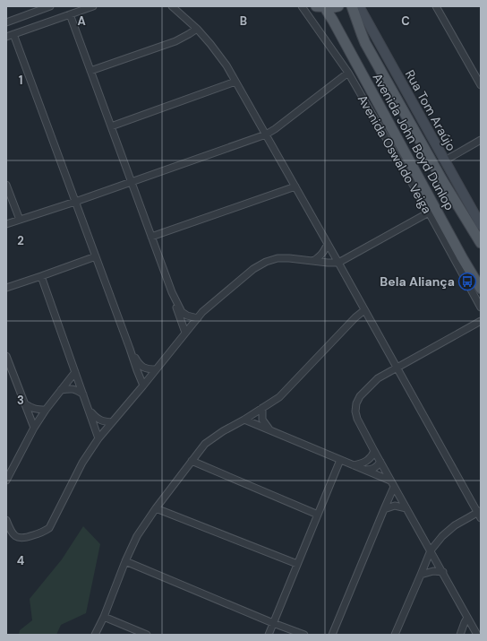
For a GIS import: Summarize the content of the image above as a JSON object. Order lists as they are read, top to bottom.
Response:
{
  "streets": {
    "main road": ["Rua Tom Araújo", "Avenida John Boyd Dunlop"],
    "street": ["Avenida Oswaldo Veiga"]
  },
  "places": {
    "bus stop": ["Bela Aliança"]
  },
  "grid": {
    "columns": ["A", "B", "C"],
    "rows": [
      "1",
      "2",
      "3",
      "4"
    ]
  }
}
